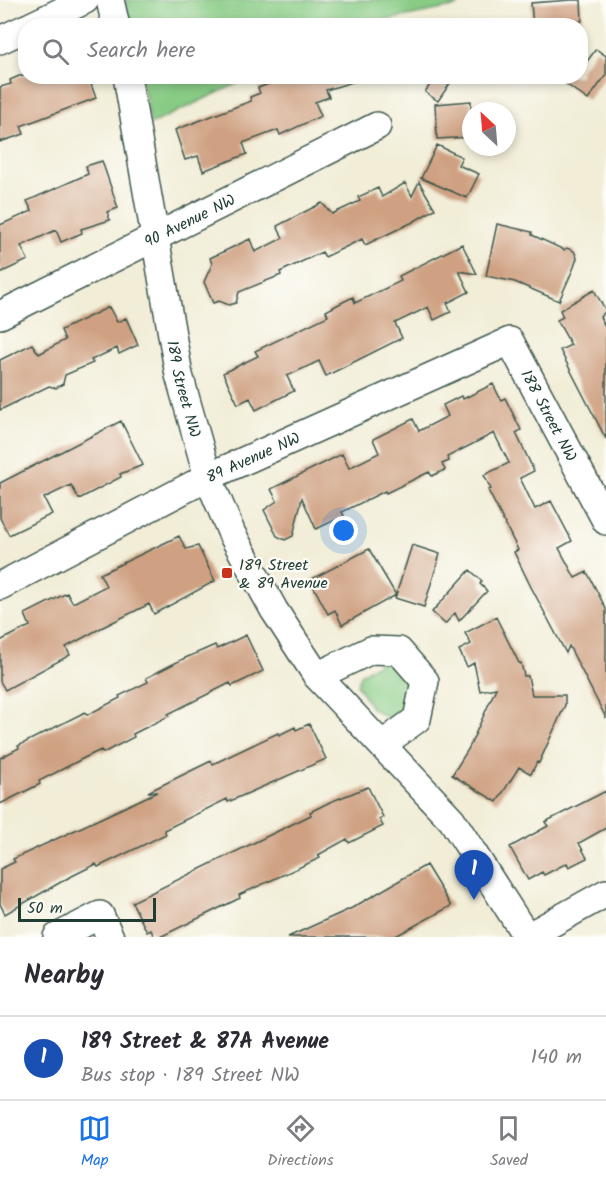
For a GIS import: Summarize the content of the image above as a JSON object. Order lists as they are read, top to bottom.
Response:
{
  "streets": {
    "street": [
      "90 Avenue NW",
      "189 Street NW",
      "188 Street NW",
      "89 Avenue NW"
    ]
  },
  "crossings": [
    ["90 Avenue NW", "189 Street NW"],
    ["189 Street NW", "89 Avenue NW"],
    ["188 Street NW", "89 Avenue NW"]
  ],
  "places": {
    "transit": ["189 Street & 89 Avenue"]
  },
  "scale_bar": "50 m",
  "north": "top left",
  "page": {
    "search": "Search here",
    "pins": "1",
    "scale": "50 m",
    "heading": "Nearby",
    "list": [
      {
        "mark": "1",
        "name": "189 Street & 87A Avenue",
        "note": "Bus stop · 189 Street NW",
        "value": "140 m"
      }
    ],
    "nav": ["Map", "Directions", "Saved"]
  }
}
